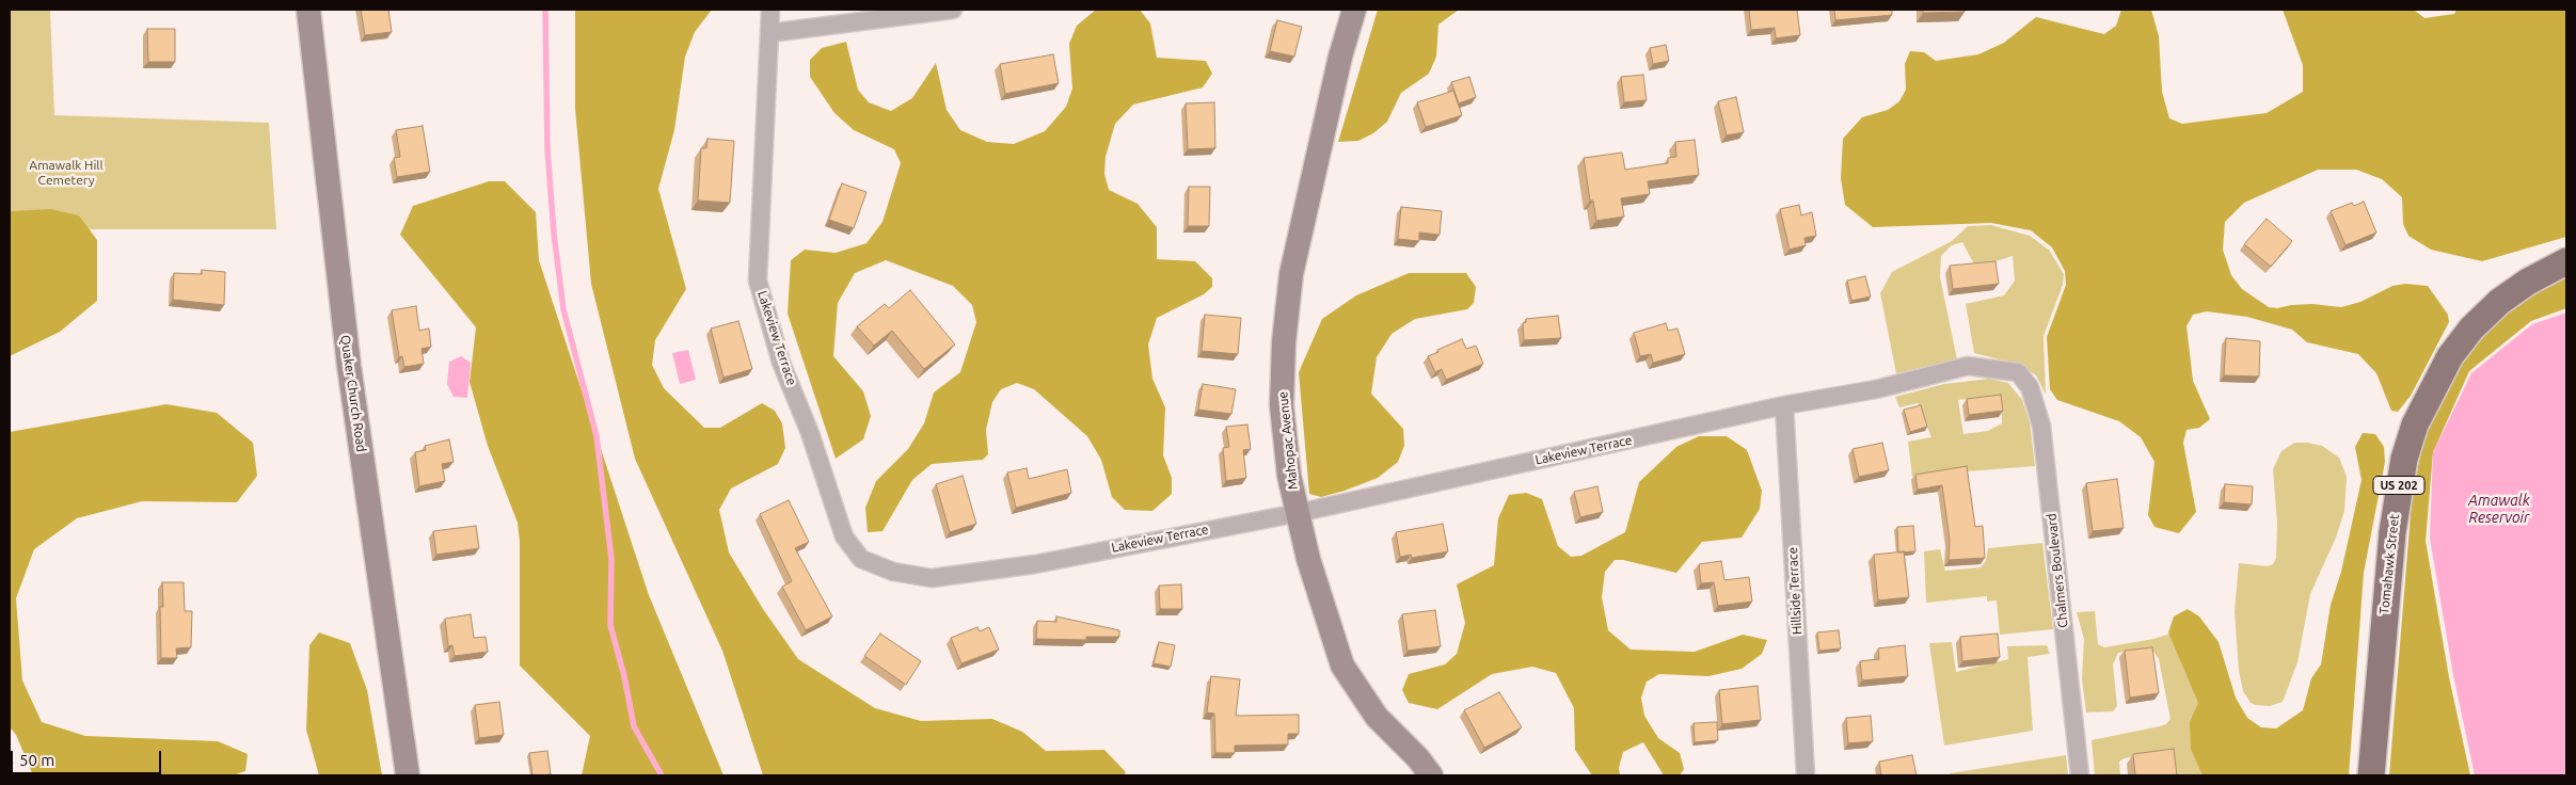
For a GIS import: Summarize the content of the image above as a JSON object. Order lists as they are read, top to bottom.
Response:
{
  "streets": {
    "main road": ["US 202", "Tomahawk Street"],
    "street": [
      "Lakeview Terrace",
      "Quaker Church Road",
      "Mahopac Avenue",
      "Chalmers Boulevard",
      "Hillside Terrace"
    ]
  },
  "crossings": [
    ["Lakeview Terrace", "Mahopac Avenue"],
    ["Lakeview Terrace", "Chalmers Boulevard"],
    ["Lakeview Terrace", "Hillside Terrace"]
  ],
  "water": ["Amawalk Reservoir"],
  "parks": ["Amawalk Hill Cemetery"],
  "scale_bar": "50 m"
}
